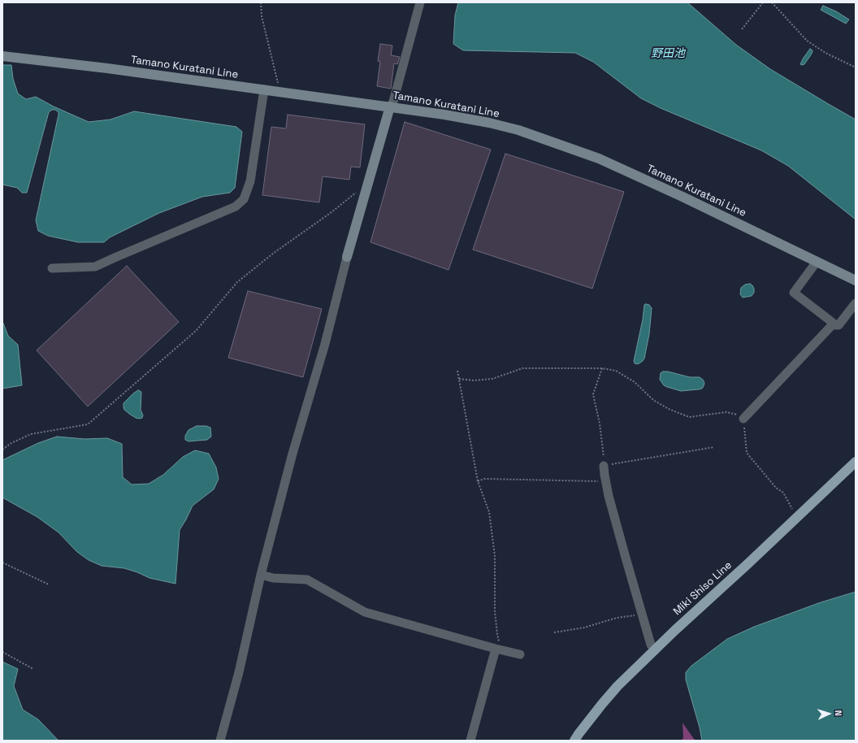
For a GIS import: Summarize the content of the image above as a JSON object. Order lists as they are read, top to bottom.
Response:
{
  "streets": {
    "main road": ["Tamano Kuratani Line", "Miki Shiso Line"]
  },
  "water": ["野田池"],
  "north": "right"
}
